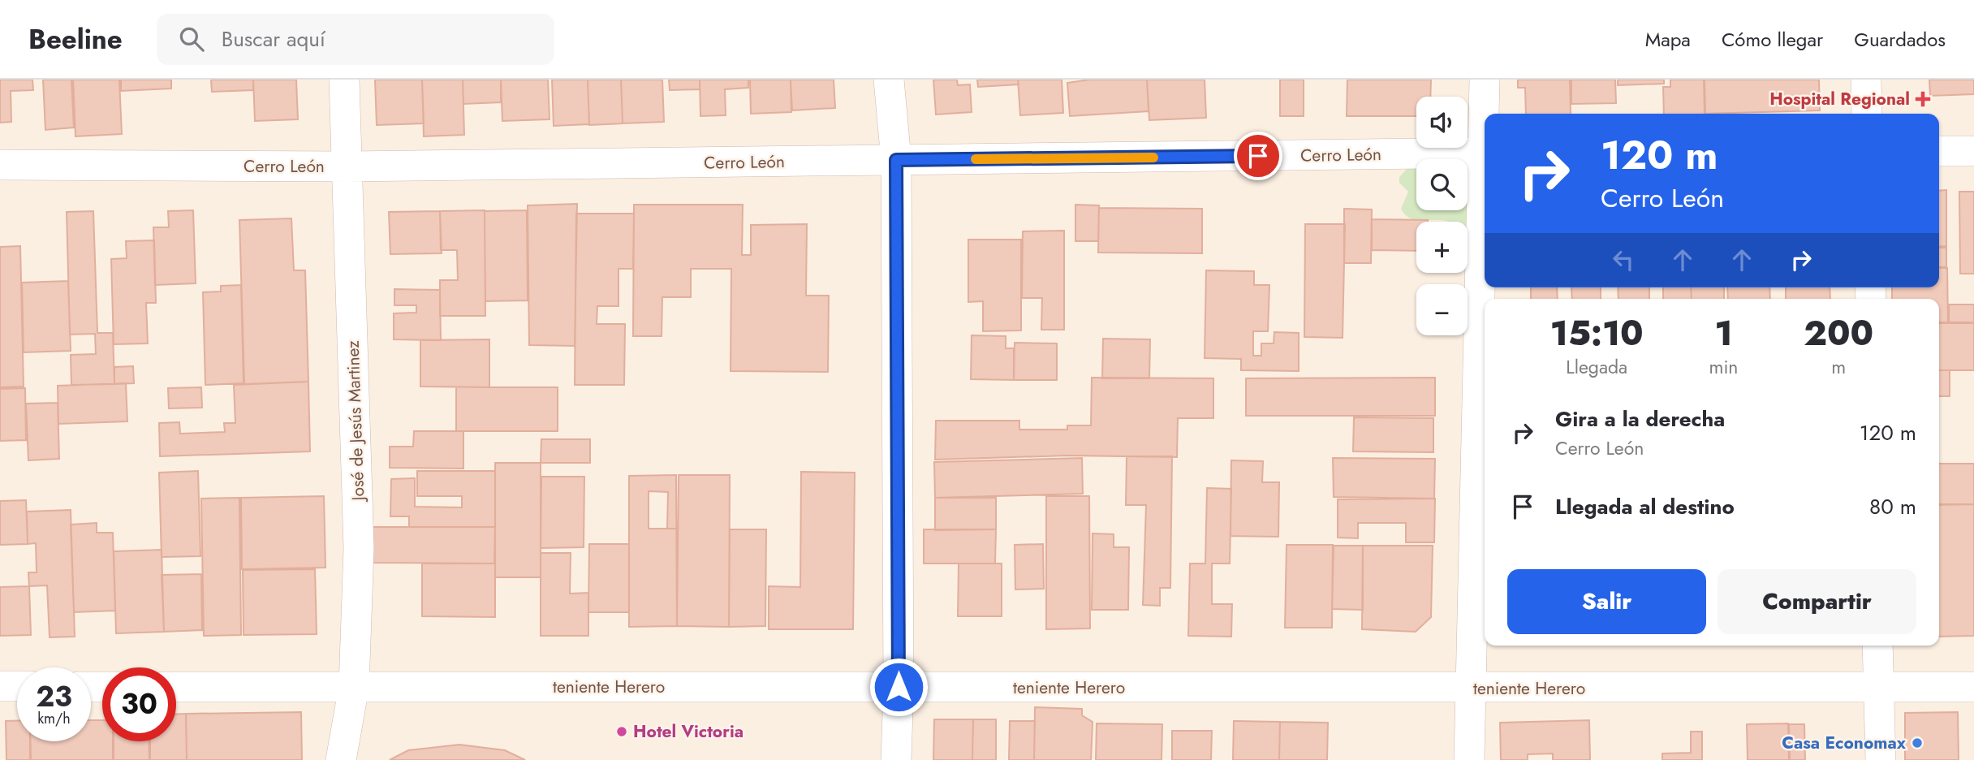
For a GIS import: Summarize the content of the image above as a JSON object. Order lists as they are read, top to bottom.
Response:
{
  "streets": {
    "street": ["Cerro León", "José de Jesús Martinez", "teniente Herero"]
  },
  "crossings": [
    ["Cerro León", "José de Jesús Martinez"],
    ["José de Jesús Martinez", "teniente Herero"]
  ],
  "places": {
    "health": ["Hospital Regional"],
    "other": ["Hotel Victoria", "Casa Economax"]
  },
  "page": {
    "header": "Beeline",
    "search": "Buscar aquí",
    "nav": ["Mapa", "Cómo llegar", "Guardados"],
    "map_buttons": ["+", "−"],
    "turn": ["120 m", "Cerro León"],
    "eta": [
      "15:10",
      "Llegada",
      "1",
      "min",
      "200",
      "m"
    ],
    "list": [
      {
        "name": "Gira a la derecha",
        "note": "Cerro León",
        "value": "120 m"
      },
      {
        "name": "Llegada al destino",
        "value": "80 m"
      }
    ],
    "buttons": ["Salir", "Compartir"],
    "speed": "23 km/h",
    "limit": "30"
  }
}
